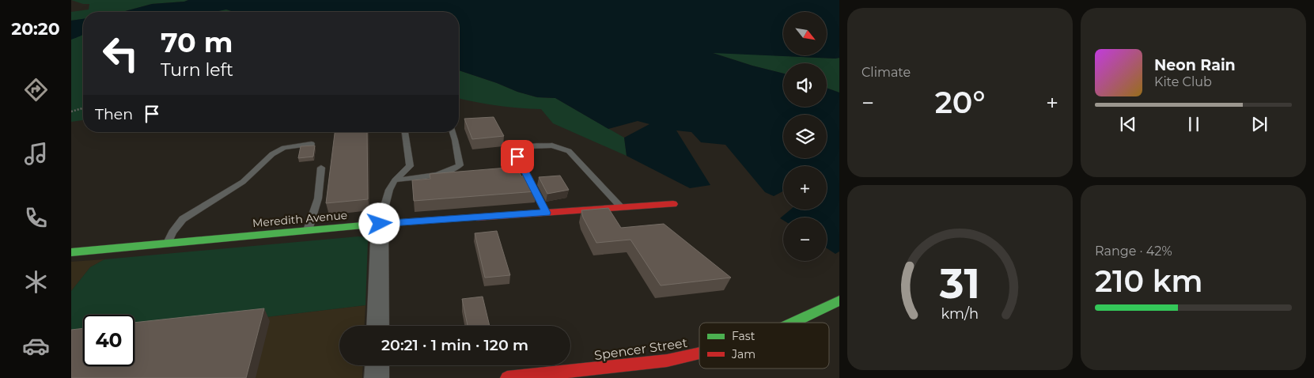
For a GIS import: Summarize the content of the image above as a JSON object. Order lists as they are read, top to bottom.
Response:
{
  "streets": {
    "street": ["Meredith Avenue", "Spencer Street"]
  },
  "legend": ["Fast", "Jam"],
  "north": "bottom right",
  "page": {
    "tabs": "20:20",
    "tile": [
      "Climate",
      ["Range · 42%", "210 km"]
    ],
    "map_buttons": ["+", "−"],
    "turn": ["70 m", "Turn left"],
    "song": ["Neon Rain", "Kite Club"],
    "heat": ["−", "20°", "+"],
    "then": "Then",
    "limit": "40",
    "trip": "20:21 · 1 min · 120 m",
    "gauge": ["31", "km/h"]
  }
}
